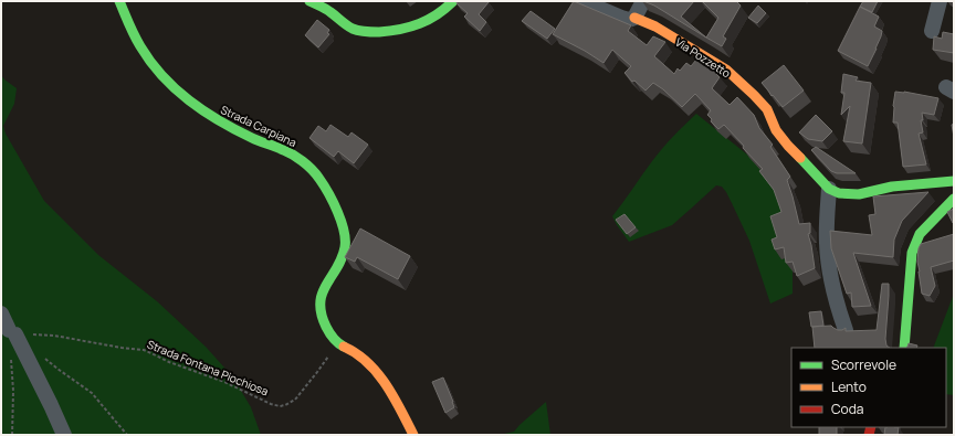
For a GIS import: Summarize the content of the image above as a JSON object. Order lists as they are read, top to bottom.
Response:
{
  "streets": {
    "street": ["Via Pozzetto", "Strada Carpiana"],
    "path": ["Strada Fontana Piochiosa"]
  },
  "crossings": [
    ["Strada Carpiana", "Strada Fontana Piochiosa"]
  ],
  "legend": ["Scorrevole", "Lento", "Coda"]
}
